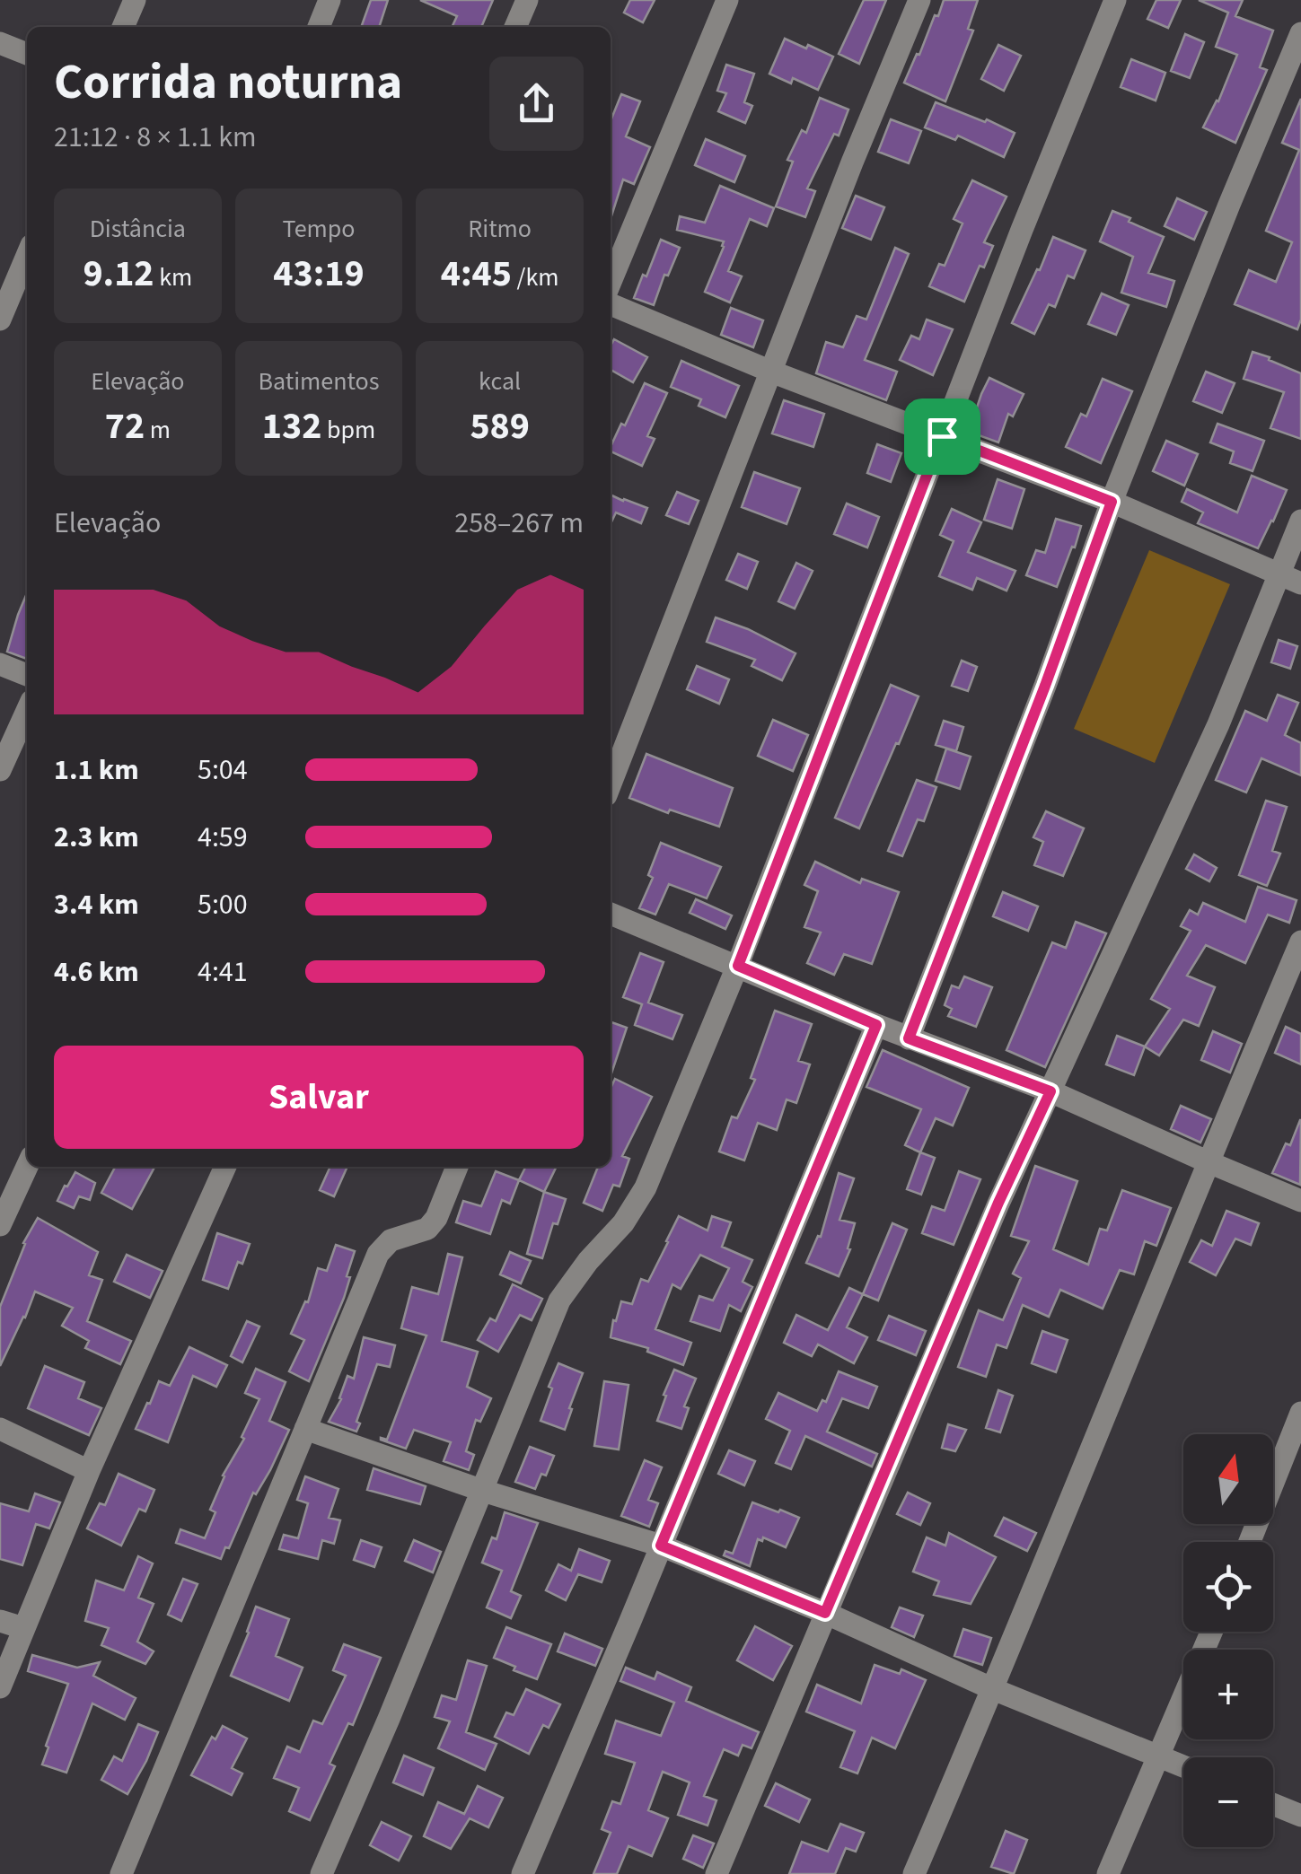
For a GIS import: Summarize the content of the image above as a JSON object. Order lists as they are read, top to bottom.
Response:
{
  "north": "top",
  "page": {
    "heading": ["Corrida noturna", "21:12 · 8 × 1.1 km"],
    "stats": [
      ["Distância", "9.12 km"],
      ["Tempo", "43:19"],
      ["Ritmo", "4:45 /km"],
      ["Elevação", "72 m"],
      ["Batimentos", "132 bpm"],
      ["kcal", "589"]
    ],
    "chart": ["Elevação", "258–267 m"],
    "list": [
      {
        "name": "1.1 km",
        "note": "5:04"
      },
      {
        "name": "2.3 km",
        "note": "4:59"
      },
      {
        "name": "3.4 km",
        "note": "5:00"
      },
      {
        "name": "4.6 km",
        "note": "4:41"
      }
    ],
    "buttons": "Salvar",
    "map_buttons": ["+", "−"]
  }
}
